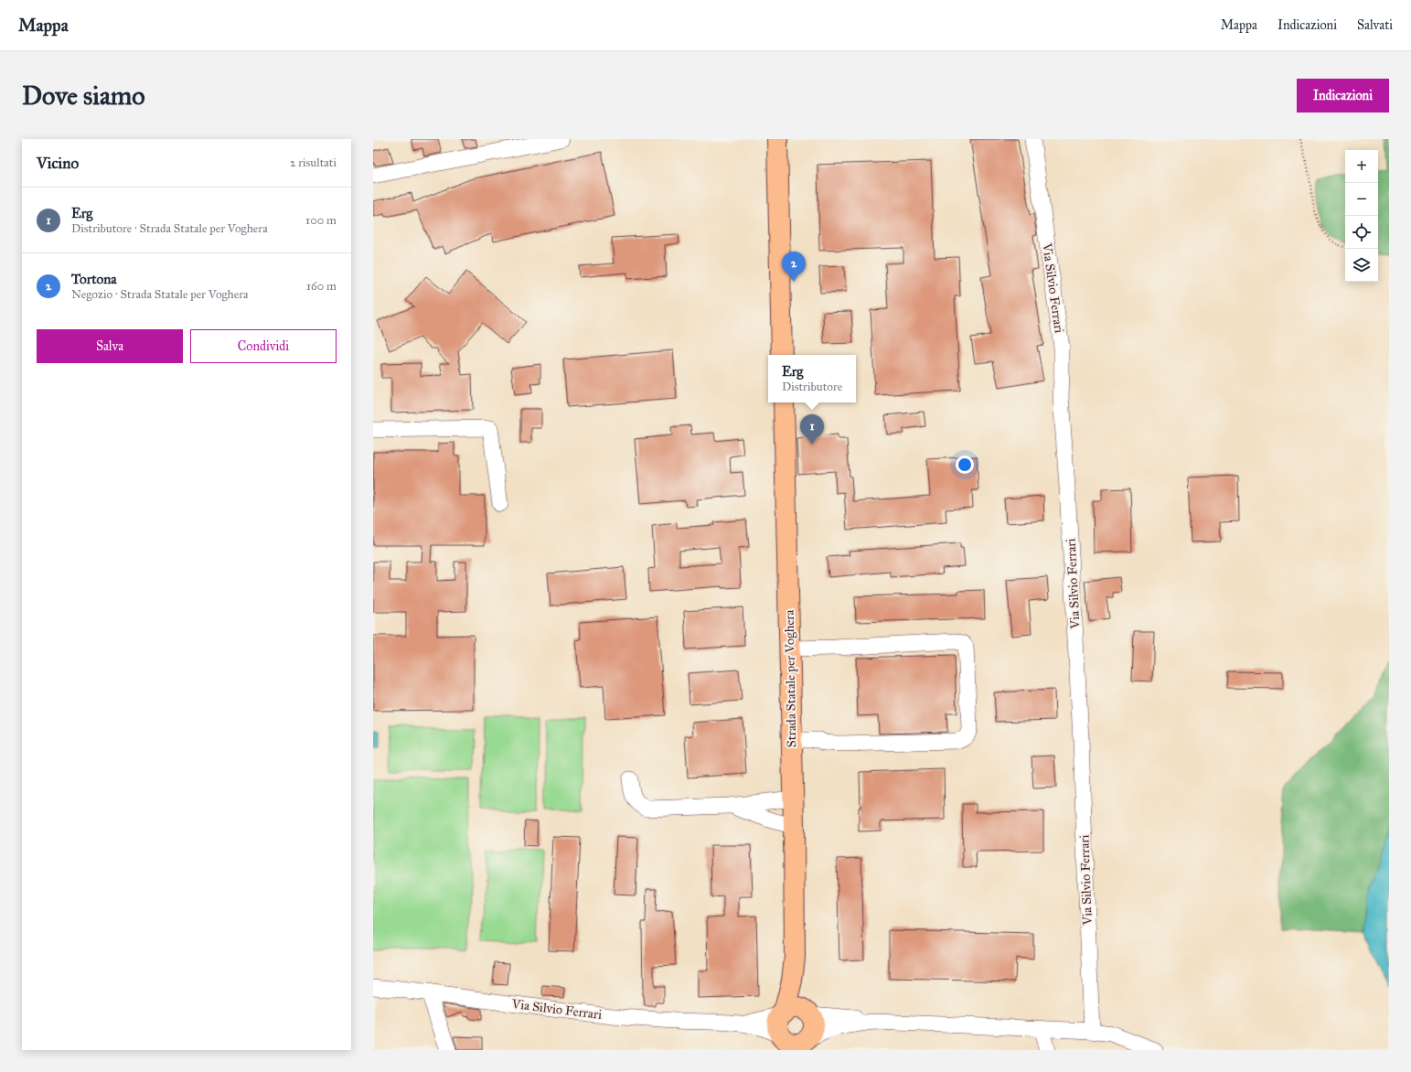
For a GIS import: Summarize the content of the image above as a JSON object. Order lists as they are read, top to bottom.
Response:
{
  "streets": {
    "main road": ["Strada Statale per Voghera"],
    "street": ["Via Silvio Ferrari"]
  },
  "crossings": [
    ["Via Silvio Ferrari", "Strada Statale per Voghera"]
  ],
  "page": {
    "header": "Mappa",
    "nav": ["Mappa", "Indicazioni", "Salvati"],
    "buttons": [
      "Indicazioni",
      ["Salva", "Condividi"]
    ],
    "title": "Dove siamo",
    "heading": ["Vicino", "2 risultati"],
    "map_buttons": ["+", "−"],
    "list": [
      {
        "mark": "1",
        "name": "Erg",
        "note": "Distributore · Strada Statale per Voghera",
        "value": "100 m"
      },
      {
        "mark": "2",
        "name": "Tortona",
        "note": "Negozio · Strada Statale per Voghera",
        "value": "160 m"
      }
    ],
    "pins": ["2", "1"],
    "popup": ["Erg", "Distributore"]
  }
}
